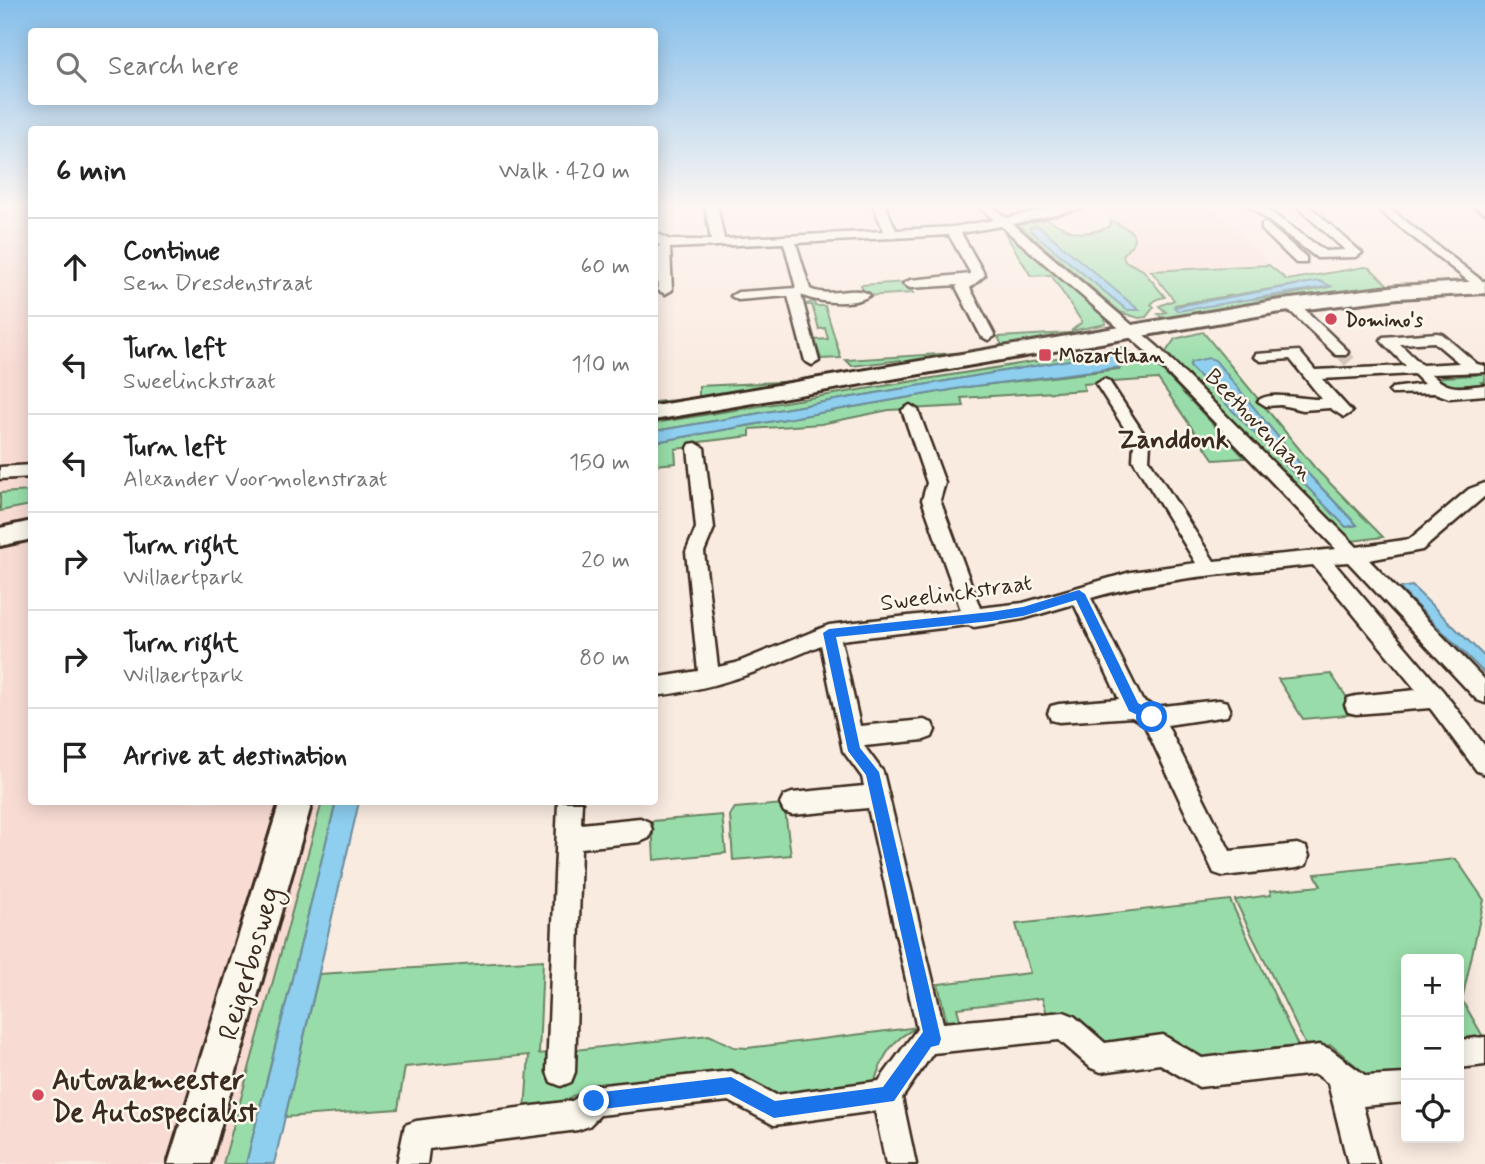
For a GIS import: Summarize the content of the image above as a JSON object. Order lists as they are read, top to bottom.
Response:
{
  "streets": {
    "street": ["Beethovenlaan", "Sweelinckstraat", "Reigerbosweg"]
  },
  "crossings": [
    ["Beethovenlaan", "Sweelinckstraat"]
  ],
  "districts": ["Zanddonk"],
  "places": {
    "other": ["Domino's", "Autovakmeester De Autospecialist"],
    "transit": ["Mozartlaan"]
  },
  "page": {
    "search": "Search here",
    "heading": ["6 min", "Walk · 420 m"],
    "list": [
      ["Continue", "Sem Dresdenstraat", "60 m"],
      ["Turn left", "Sweelinckstraat", "110 m"],
      ["Turn left", "Alexander Voormolenstraat", "150 m"],
      ["Turn right", "Willaertpark", "20 m"],
      ["Turn right", "Willaertpark", "80 m"],
      "Arrive at destination"
    ],
    "map_buttons": ["+", "−"]
  }
}
